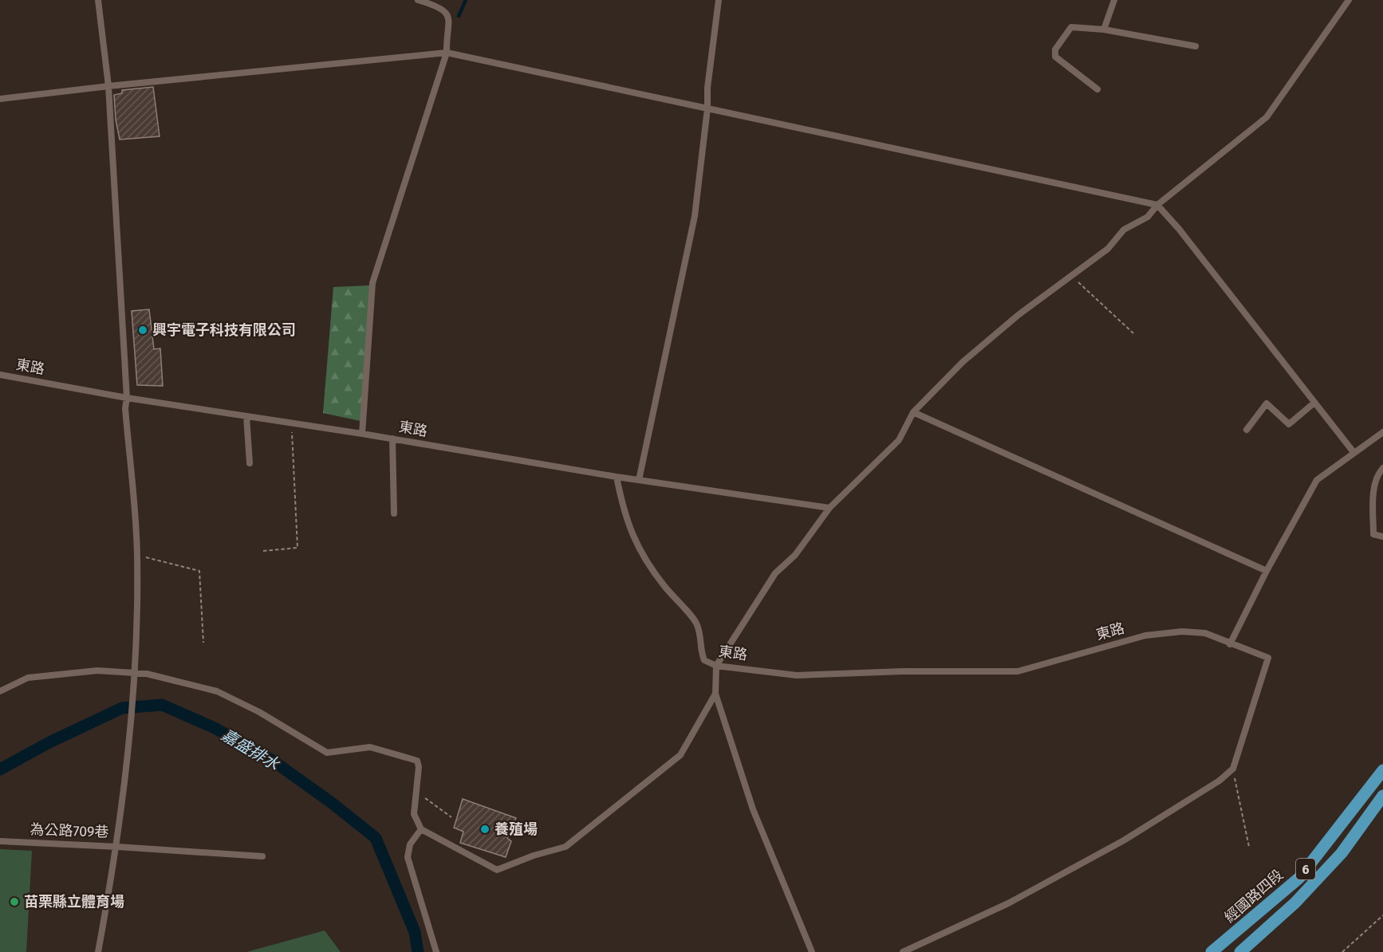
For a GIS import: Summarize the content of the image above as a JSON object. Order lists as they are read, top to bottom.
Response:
{
  "streets": {
    "main road": ["6", "經國路四段"],
    "lane": ["東路", "為公路709巷"]
  },
  "water": ["嘉盛排水"],
  "places": ["興宇電子科技有限公司", "養殖場", "苗栗縣立體育場"]
}
